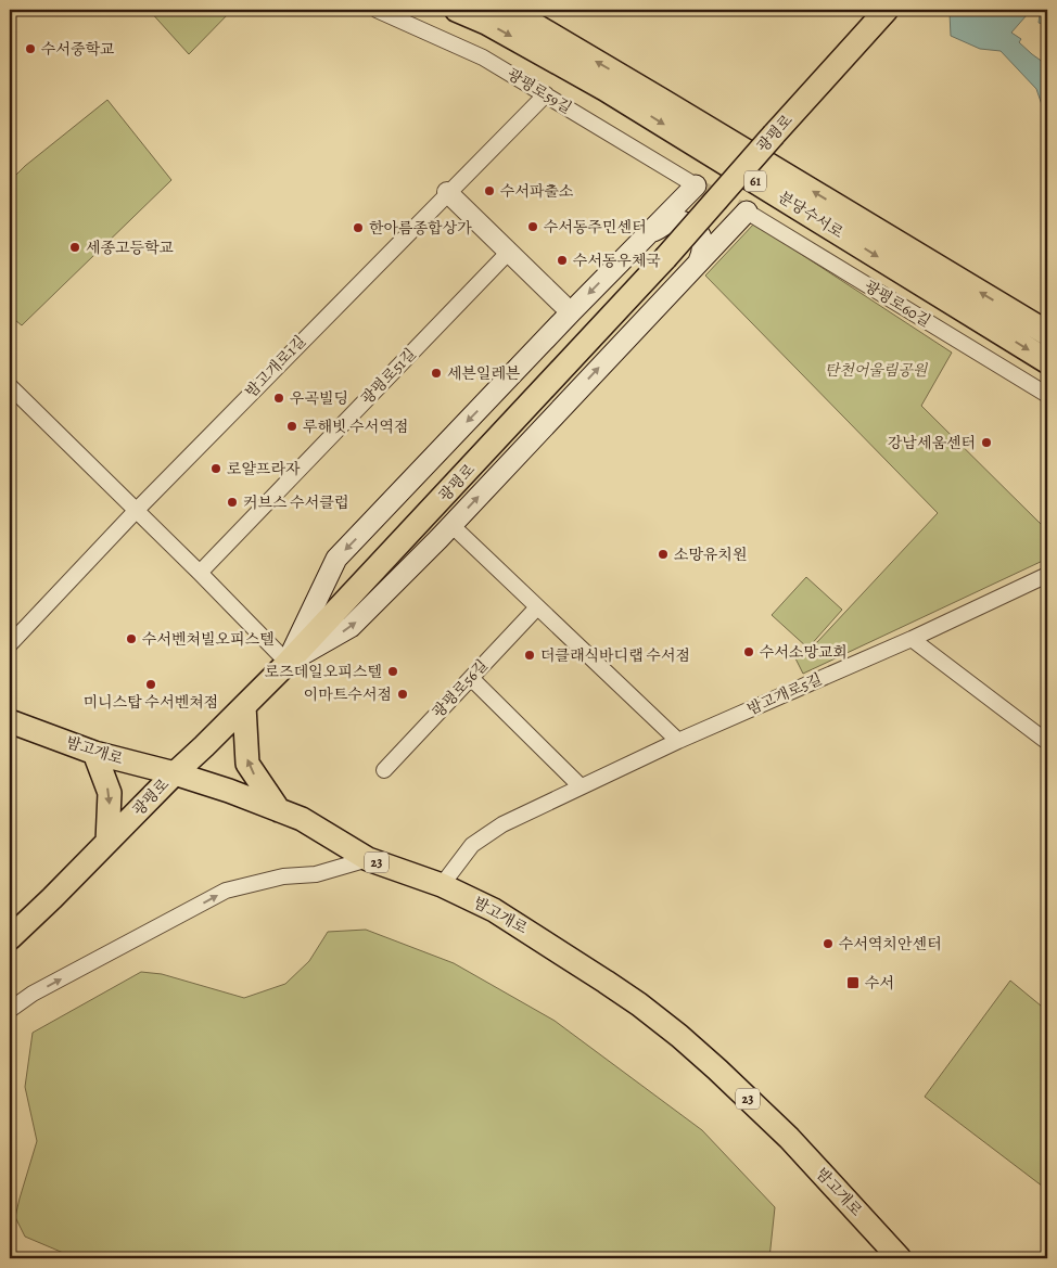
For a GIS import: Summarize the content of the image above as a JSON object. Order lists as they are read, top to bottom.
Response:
{
  "streets": {
    "highway": ["61", "분당수서로"],
    "main road": ["광평로", "밤고개로", "23"],
    "street": [
      "광평로59길",
      "광평로60길",
      "밤고개로1길",
      "광평로51길",
      "광평로56길",
      "밤고개로5길"
    ]
  },
  "crossings": [
    ["광평로59길", "밤고개로1길"],
    ["광평로", "밤고개로"],
    ["밤고개로5길", "밤고개로"]
  ],
  "parks": ["탄천어울림공원"],
  "places": {
    "other": [
      "수서중학교",
      "수서파출소",
      "수서동주민센터",
      "한아름종합상가",
      "세종고등학교",
      "수서동우체국",
      "세븐일레븐",
      "우곡빌딩",
      "루해빗 수서역점",
      "강남세움센터",
      "로얄프라자",
      "커브스 수서클럽",
      "소망유치원",
      "수서벤쳐빌오피스텔",
      "수서소망교회",
      "더클래식바디랩 수서점",
      "로즈데일오피스텔",
      "미니스탑 수서벤쳐점",
      "이마트수서점",
      "수서역치안센터"
    ],
    "transit": ["수서"]
  }
}
